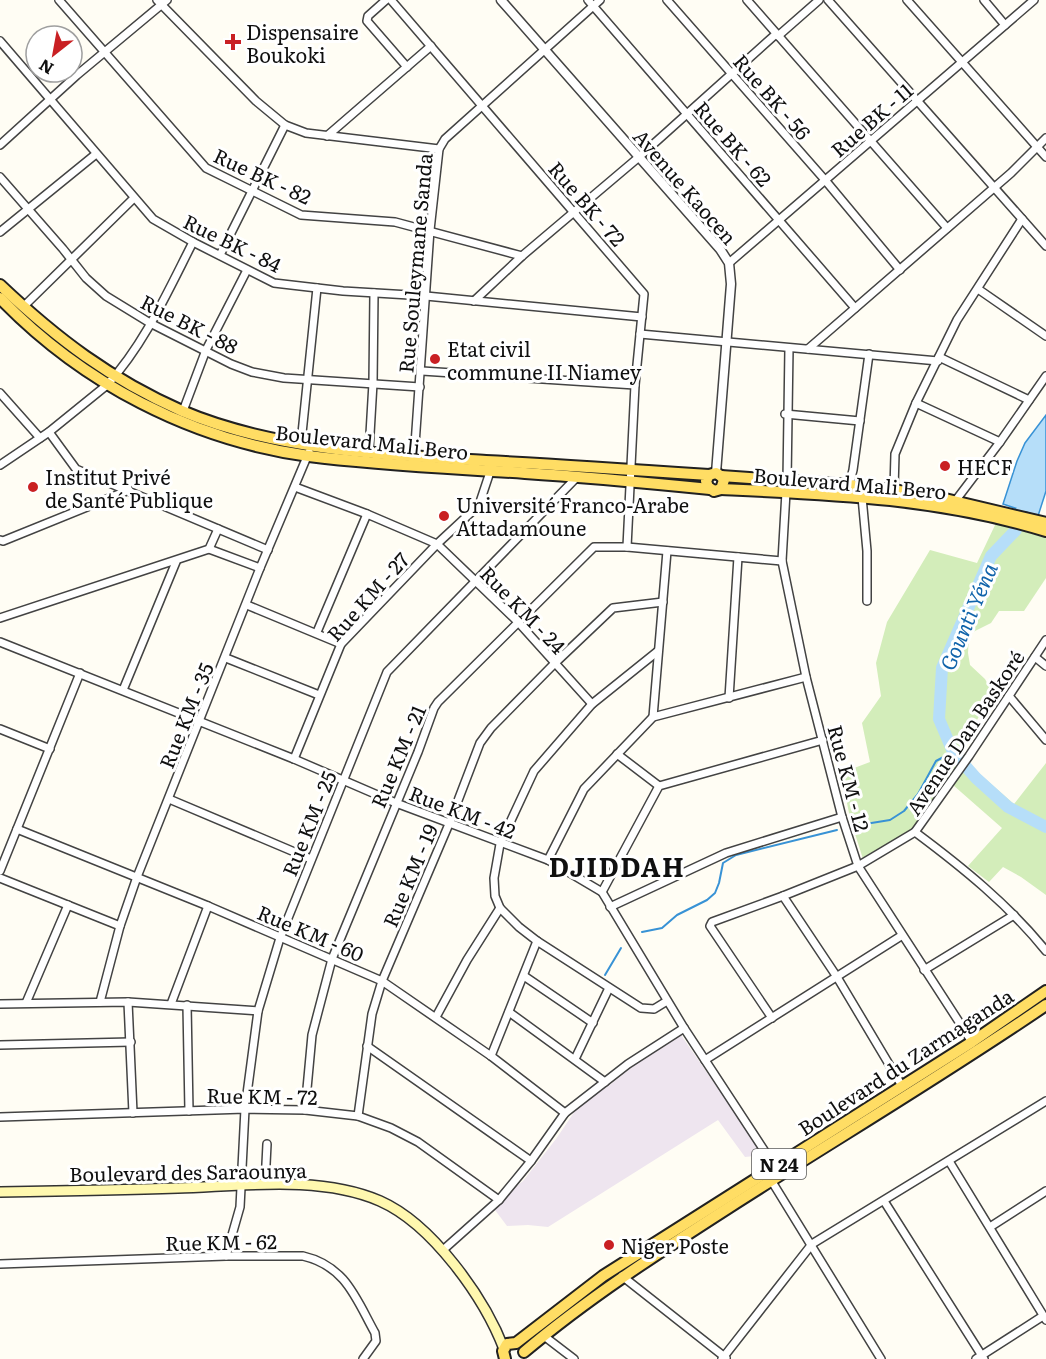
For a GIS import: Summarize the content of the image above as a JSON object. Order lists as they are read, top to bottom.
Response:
{
  "streets": {
    "main road": [
      "Boulevard Mali Bero",
      "Boulevard du Zarmaganda",
      "N 24",
      "Boulevard des Saraounya"
    ],
    "street": [
      "Rue BK - 56",
      "Rue BK - 11",
      "Rue BK - 62",
      "Rue BK - 82",
      "Avenue Kaocen",
      "Rue BK - 72",
      "Rue BK - 84",
      "Rue Souleymane Sanda",
      "Rue BK - 88",
      "Rue KM - 27",
      "Rue KM - 24",
      "Rue KM - 35",
      "Avenue Dan Baskoré",
      "Rue KM - 21",
      "Rue KM - 12",
      "Rue KM - 42",
      "Rue KM - 25",
      "Rue KM - 19",
      "Rue KM - 60",
      "Rue KM - 72",
      "Rue KM - 62"
    ]
  },
  "crossings": [
    ["Rue BK - 56", "Rue BK - 11"],
    ["Rue BK - 11", "Rue BK - 62"],
    ["Rue BK - 11", "Avenue Kaocen"],
    ["Rue BK - 62", "Rue Souleymane Sanda"],
    ["Rue BK - 82", "Rue Souleymane Sanda"],
    ["Avenue Kaocen", "Rue Souleymane Sanda"],
    ["Avenue Kaocen", "Boulevard Mali Bero"],
    ["Rue BK - 72", "Rue BK - 84"],
    ["Rue BK - 72", "Rue Souleymane Sanda"],
    ["Rue BK - 72", "Boulevard Mali Bero"],
    ["Rue BK - 72", "Rue KM - 21"],
    ["Rue BK - 84", "Rue Souleymane Sanda"],
    ["Rue BK - 84", "Rue KM - 35"],
    ["Rue Souleymane Sanda", "Rue BK - 88"],
    ["Rue Souleymane Sanda", "Boulevard Mali Bero"],
    ["Rue BK - 88", "Rue KM - 35"],
    ["Boulevard Mali Bero", "Rue KM - 27"],
    ["Boulevard Mali Bero", "Rue KM - 35"],
    ["Boulevard Mali Bero", "Rue KM - 12"],
    ["Boulevard Mali Bero", "Rue KM - 25"],
    ["Rue KM - 27", "Rue KM - 24"],
    ["Rue KM - 27", "Rue KM - 42"],
    ["Rue KM - 24", "Rue KM - 35"],
    ["Rue KM - 24", "Rue KM - 21"],
    ["Rue KM - 24", "Rue KM - 25"],
    ["Rue KM - 24", "Rue KM - 19"],
    ["Rue KM - 35", "Rue KM - 42"],
    ["Rue KM - 35", "Rue KM - 60"],
    ["Avenue Dan Baskoré", "Rue KM - 12"],
    ["Rue KM - 21", "Rue KM - 12"],
    ["Rue KM - 21", "Rue KM - 42"],
    ["Rue KM - 21", "Rue KM - 60"],
    ["Rue KM - 21", "Rue KM - 72"],
    ["Rue KM - 12", "Boulevard du Zarmaganda"],
    ["Rue KM - 42", "Rue KM - 25"],
    ["Rue KM - 42", "Rue KM - 19"],
    ["Rue KM - 25", "Rue KM - 60"],
    ["Rue KM - 25", "Rue KM - 72"],
    ["Rue KM - 25", "Boulevard des Saraounya"],
    ["Rue KM - 25", "Rue KM - 62"],
    ["Rue KM - 19", "Rue KM - 60"],
    ["Rue KM - 19", "Rue KM - 72"],
    ["Boulevard du Zarmaganda", "Boulevard des Saraounya"]
  ],
  "districts": ["DJIDDAH"],
  "water": ["Gounti Yéna"],
  "places": {
    "health": ["Dispensaire Boukoki"],
    "other": [
      "Etat civil commune II Niamey",
      "HECF",
      "Institut Privé de Santé Publique",
      "Université Franco-Arabe Attadamoune",
      "Niger Poste"
    ]
  },
  "north": "bottom left"
}
